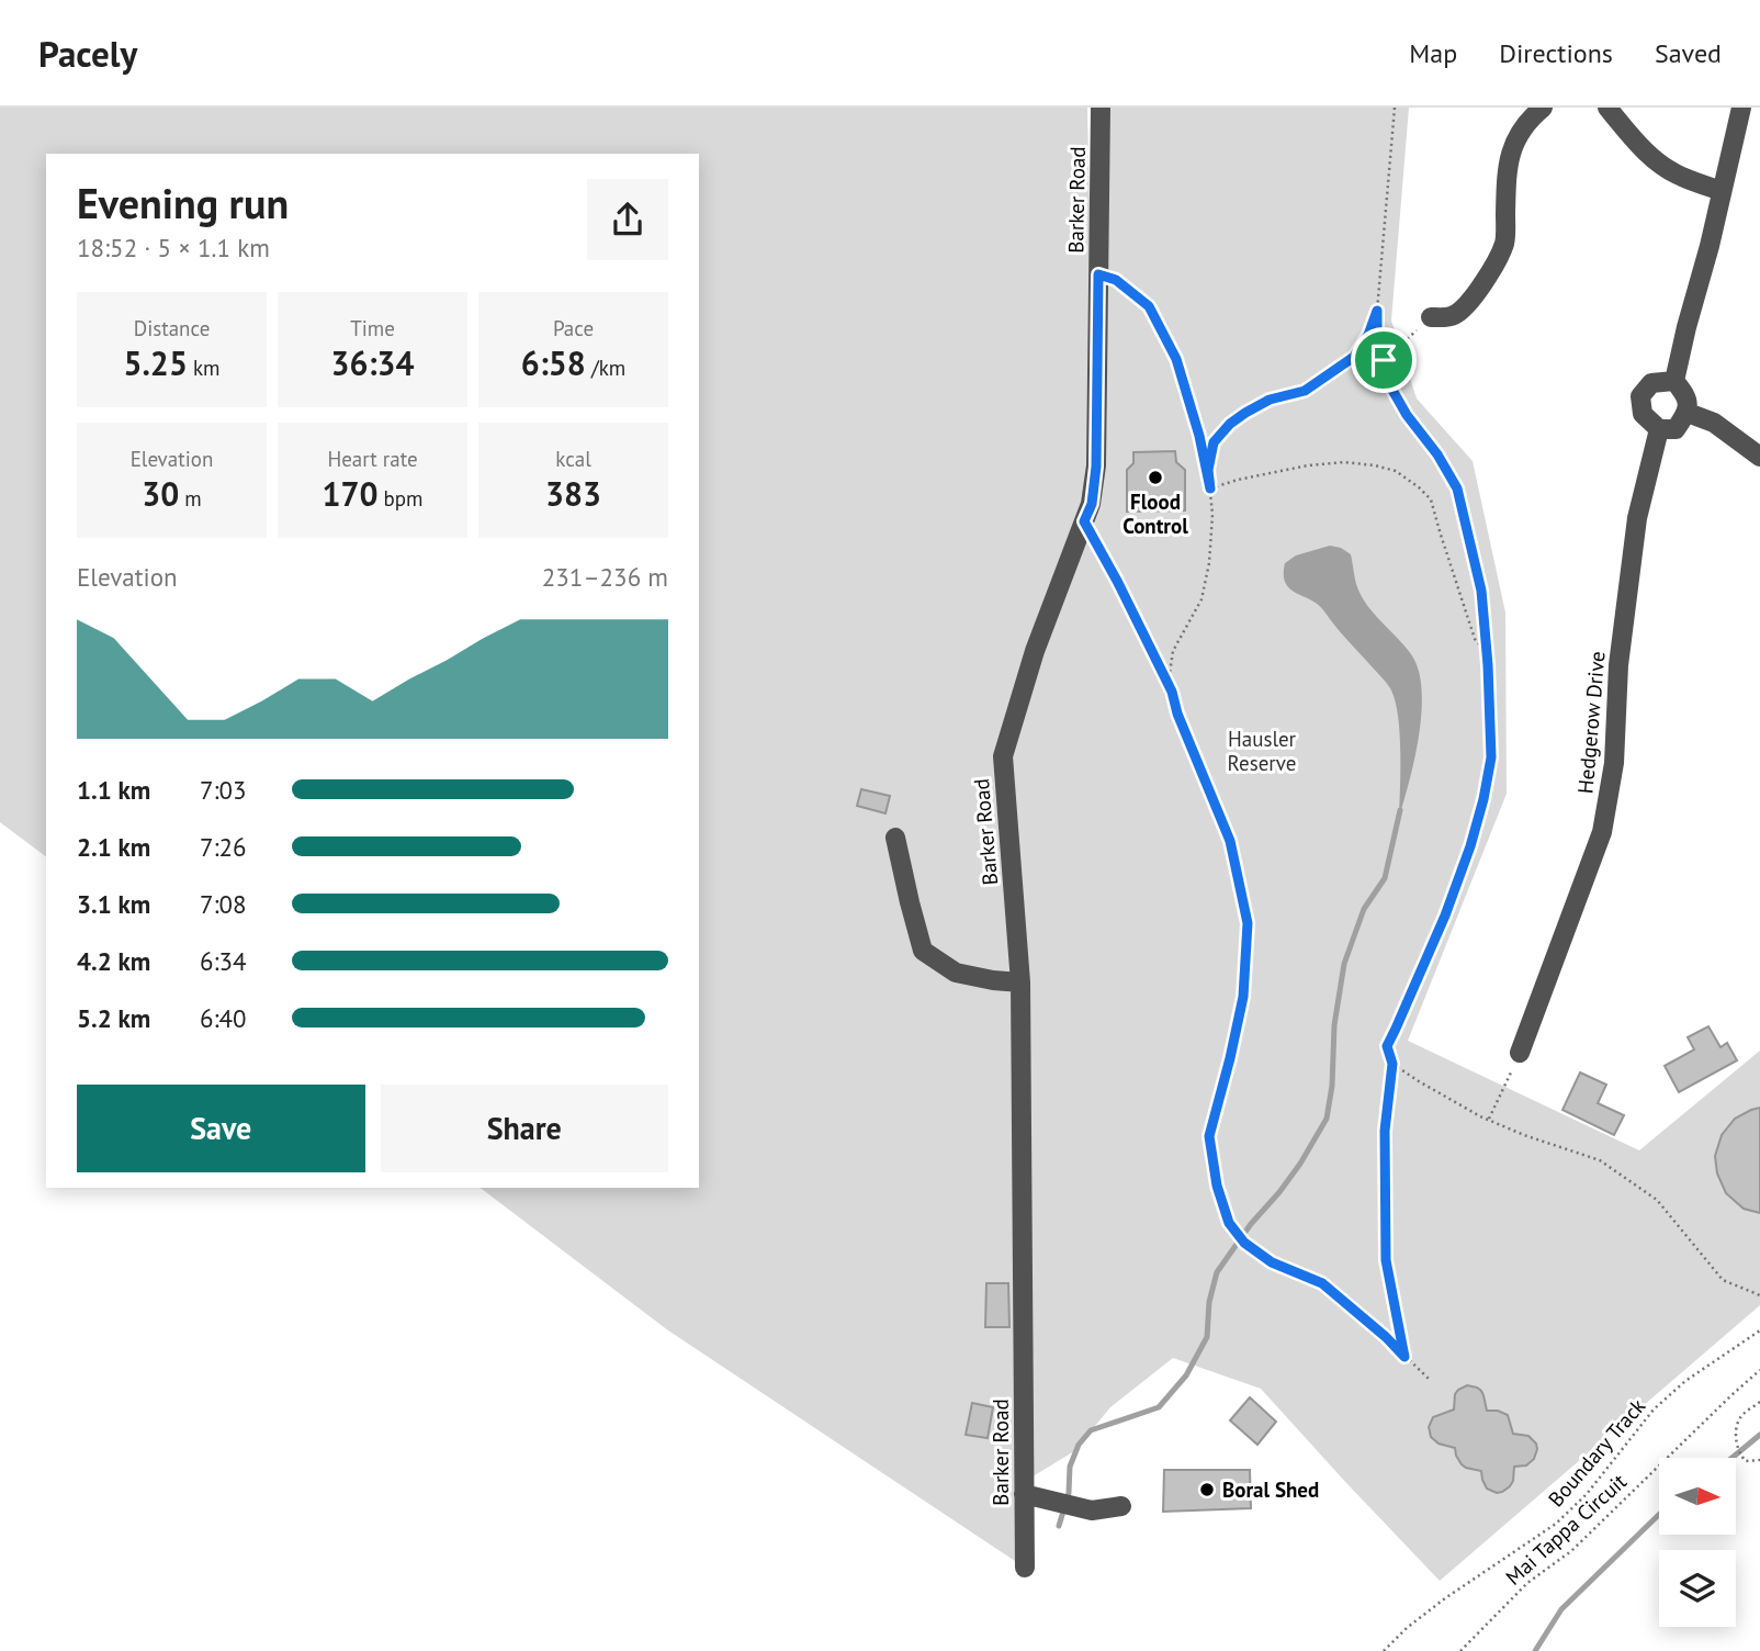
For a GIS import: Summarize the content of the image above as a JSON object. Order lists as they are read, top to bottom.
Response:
{
  "streets": {
    "street": ["Barker Road", "Hedgerow Drive"],
    "path": ["Boundary Track", "Mai Tappa Circuit"]
  },
  "parks": ["Hausler Reserve"],
  "places": ["Flood Control", "Boral Shed"],
  "north": "right",
  "page": {
    "header": "Pacely",
    "nav": ["Map", "Directions", "Saved"],
    "heading": ["Evening run", "18:52 · 5 × 1.1 km"],
    "stats": [
      ["Distance", "5.25 km"],
      ["Time", "36:34"],
      ["Pace", "6:58 /km"],
      ["Elevation", "30 m"],
      ["Heart rate", "170 bpm"],
      ["kcal", "383"]
    ],
    "chart": ["Elevation", "231–236 m"],
    "list": [
      {
        "name": "1.1 km",
        "note": "7:03"
      },
      {
        "name": "2.1 km",
        "note": "7:26"
      },
      {
        "name": "3.1 km",
        "note": "7:08"
      },
      {
        "name": "4.2 km",
        "note": "6:34"
      },
      {
        "name": "5.2 km",
        "note": "6:40"
      }
    ],
    "buttons": ["Save", "Share"]
  }
}
